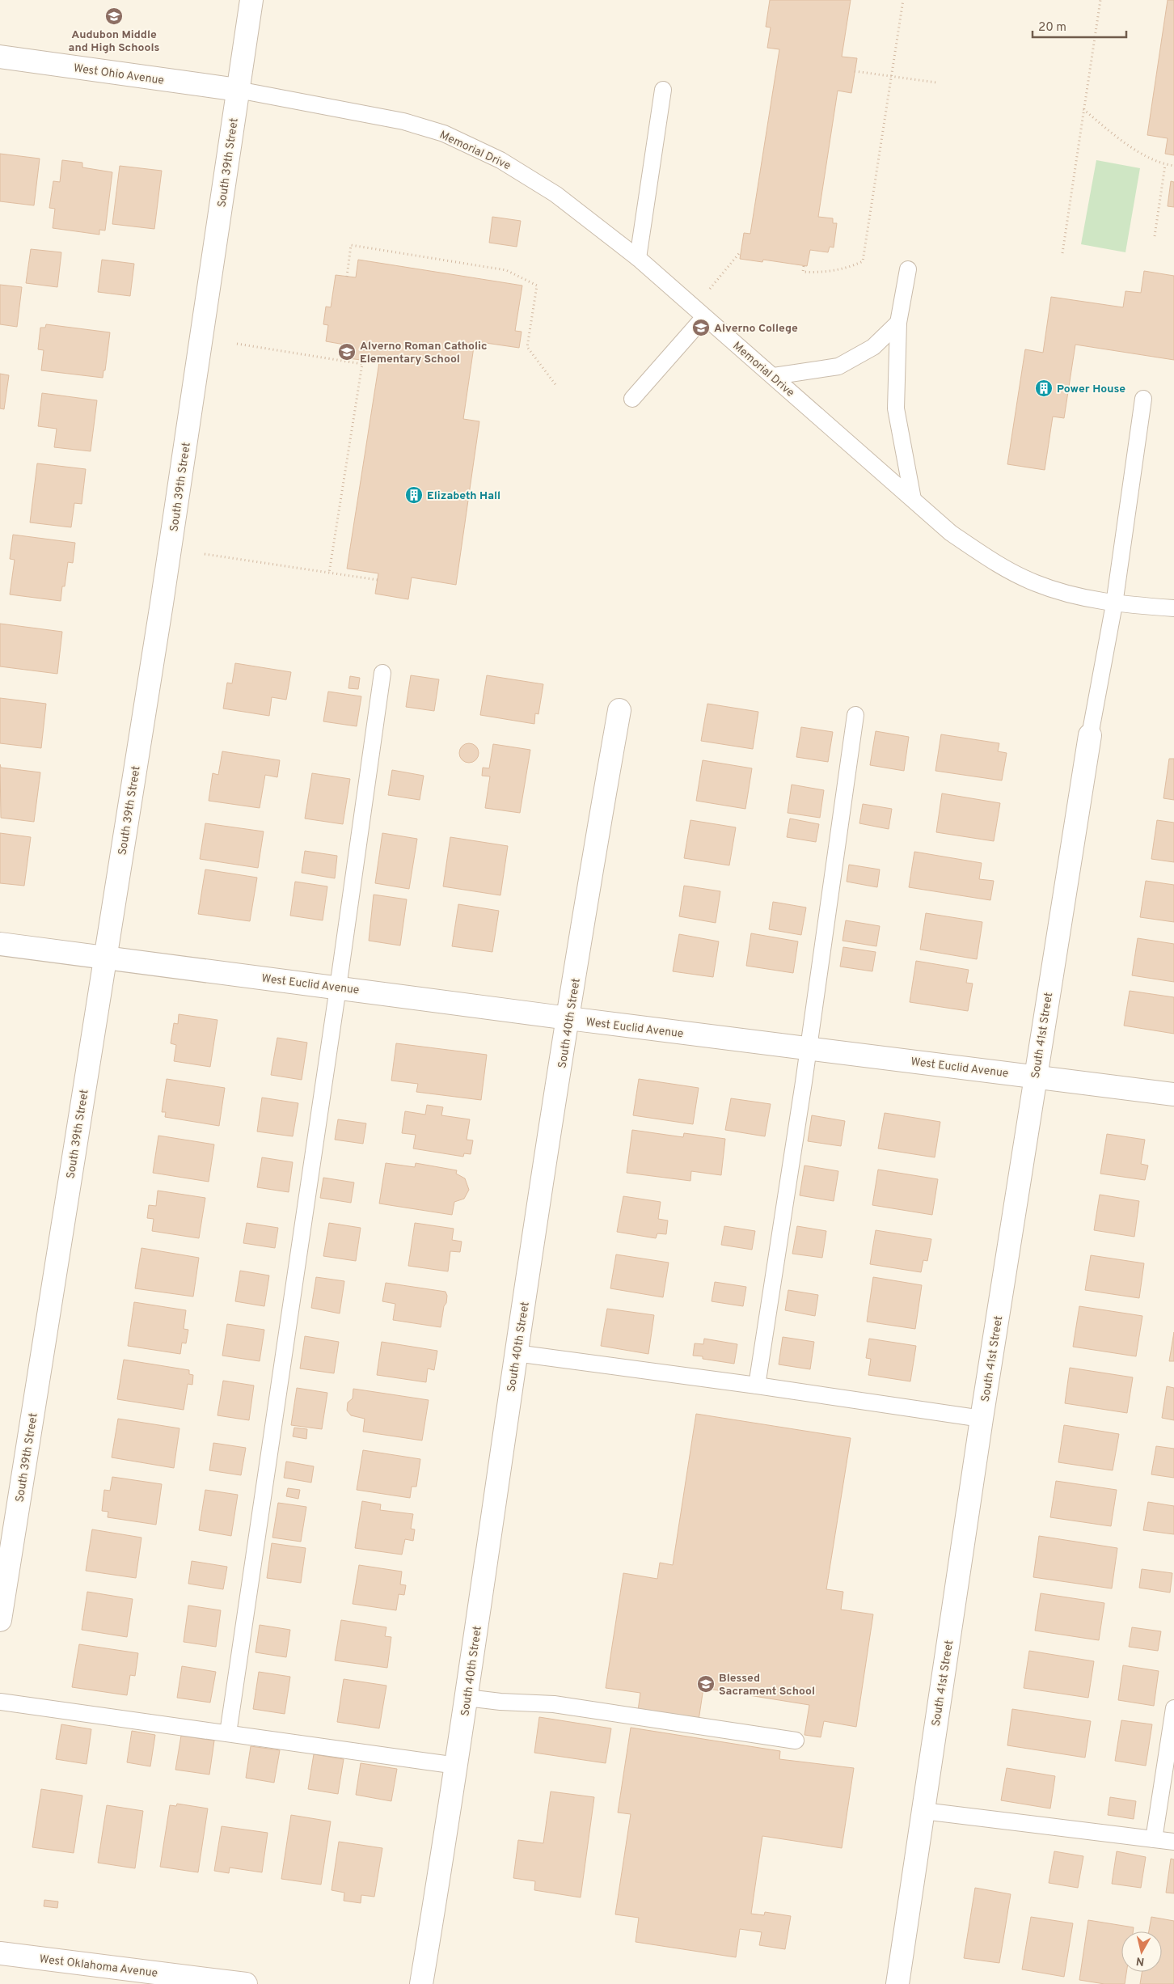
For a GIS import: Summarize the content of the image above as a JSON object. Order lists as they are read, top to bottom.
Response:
{
  "streets": {
    "street": [
      "West Ohio Avenue",
      "South 39th Street",
      "West Euclid Avenue",
      "South 40th Street",
      "South 41st Street",
      "West Oklahoma Avenue"
    ],
    "lane": ["Memorial Drive"]
  },
  "crossings": [
    ["West Ohio Avenue", "Memorial Drive"],
    ["West Ohio Avenue", "South 39th Street"],
    ["Memorial Drive", "South 39th Street"],
    ["South 39th Street", "West Euclid Avenue"],
    ["West Euclid Avenue", "South 40th Street"],
    ["West Euclid Avenue", "South 41st Street"]
  ],
  "places": {
    "school or university": [
      "Audubon Middle and High Schools",
      "Alverno College",
      "Alverno Roman Catholic Elementary School",
      "Blessed Sacrament School"
    ],
    "building": ["Power House", "Elizabeth Hall"]
  },
  "scale_bar": "20 m",
  "north": "bottom"
}
